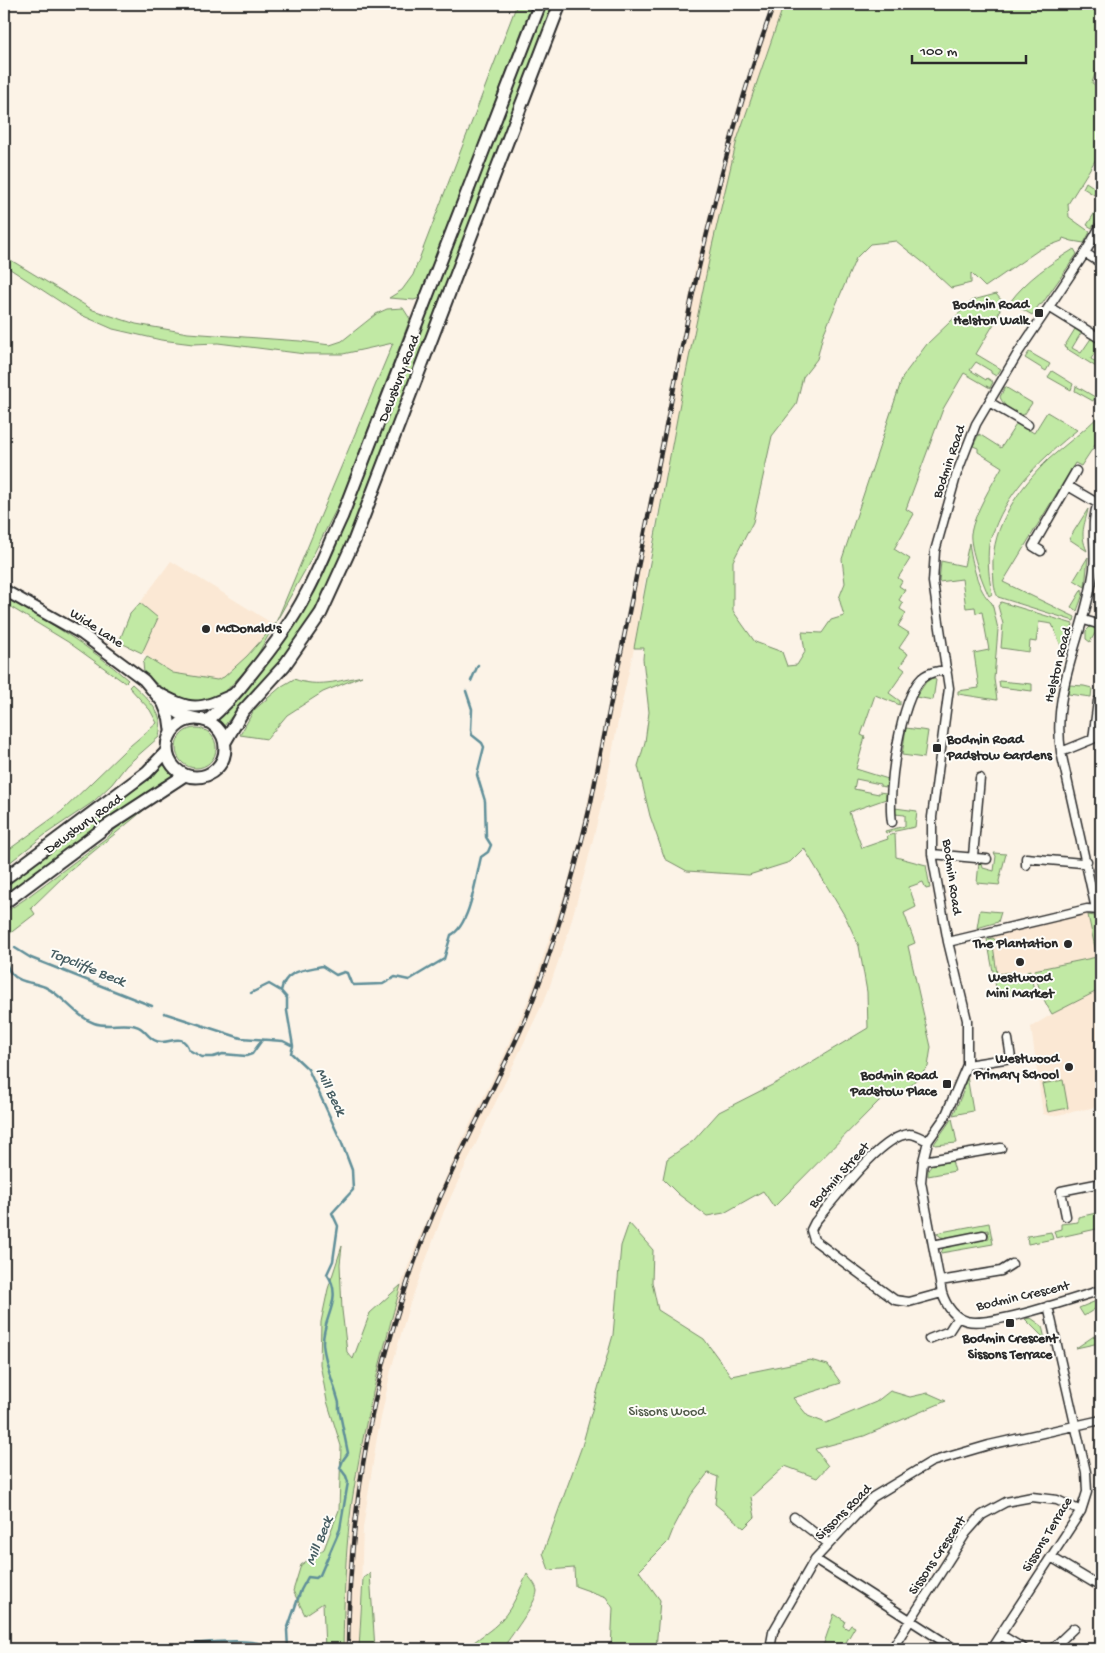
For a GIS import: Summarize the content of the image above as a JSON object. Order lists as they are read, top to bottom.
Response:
{
  "streets": {
    "highway": ["Dewsbury Road"],
    "main road": ["Wide Lane"],
    "street": [
      "Bodmin Road",
      "Helston Road",
      "Bodmin Street",
      "Bodmin Crescent",
      "Sissons Road",
      "Sissons Terrace",
      "Sissons Crescent"
    ]
  },
  "crossings": [
    ["Dewsbury Road", "Wide Lane"],
    ["Bodmin Road", "Bodmin Street"],
    ["Bodmin Road", "Bodmin Crescent"],
    ["Bodmin Crescent", "Sissons Terrace"],
    ["Sissons Road", "Sissons Terrace"],
    ["Sissons Terrace", "Sissons Crescent"]
  ],
  "water": ["Topcliffe Beck", "Mill Beck"],
  "parks": ["Sissons Wood"],
  "places": {
    "transit": [
      "Bodmin Road Helston Walk",
      "Bodmin Road Padstow Gardens",
      "Bodmin Road Padstow Place",
      "Bodmin Crescent Sissons Terrace"
    ],
    "other": [
      "McDonald's",
      "The Plantation",
      "Westwood Mini Market",
      "Westwood Primary School"
    ]
  },
  "scale_bar": "100 m"
}
